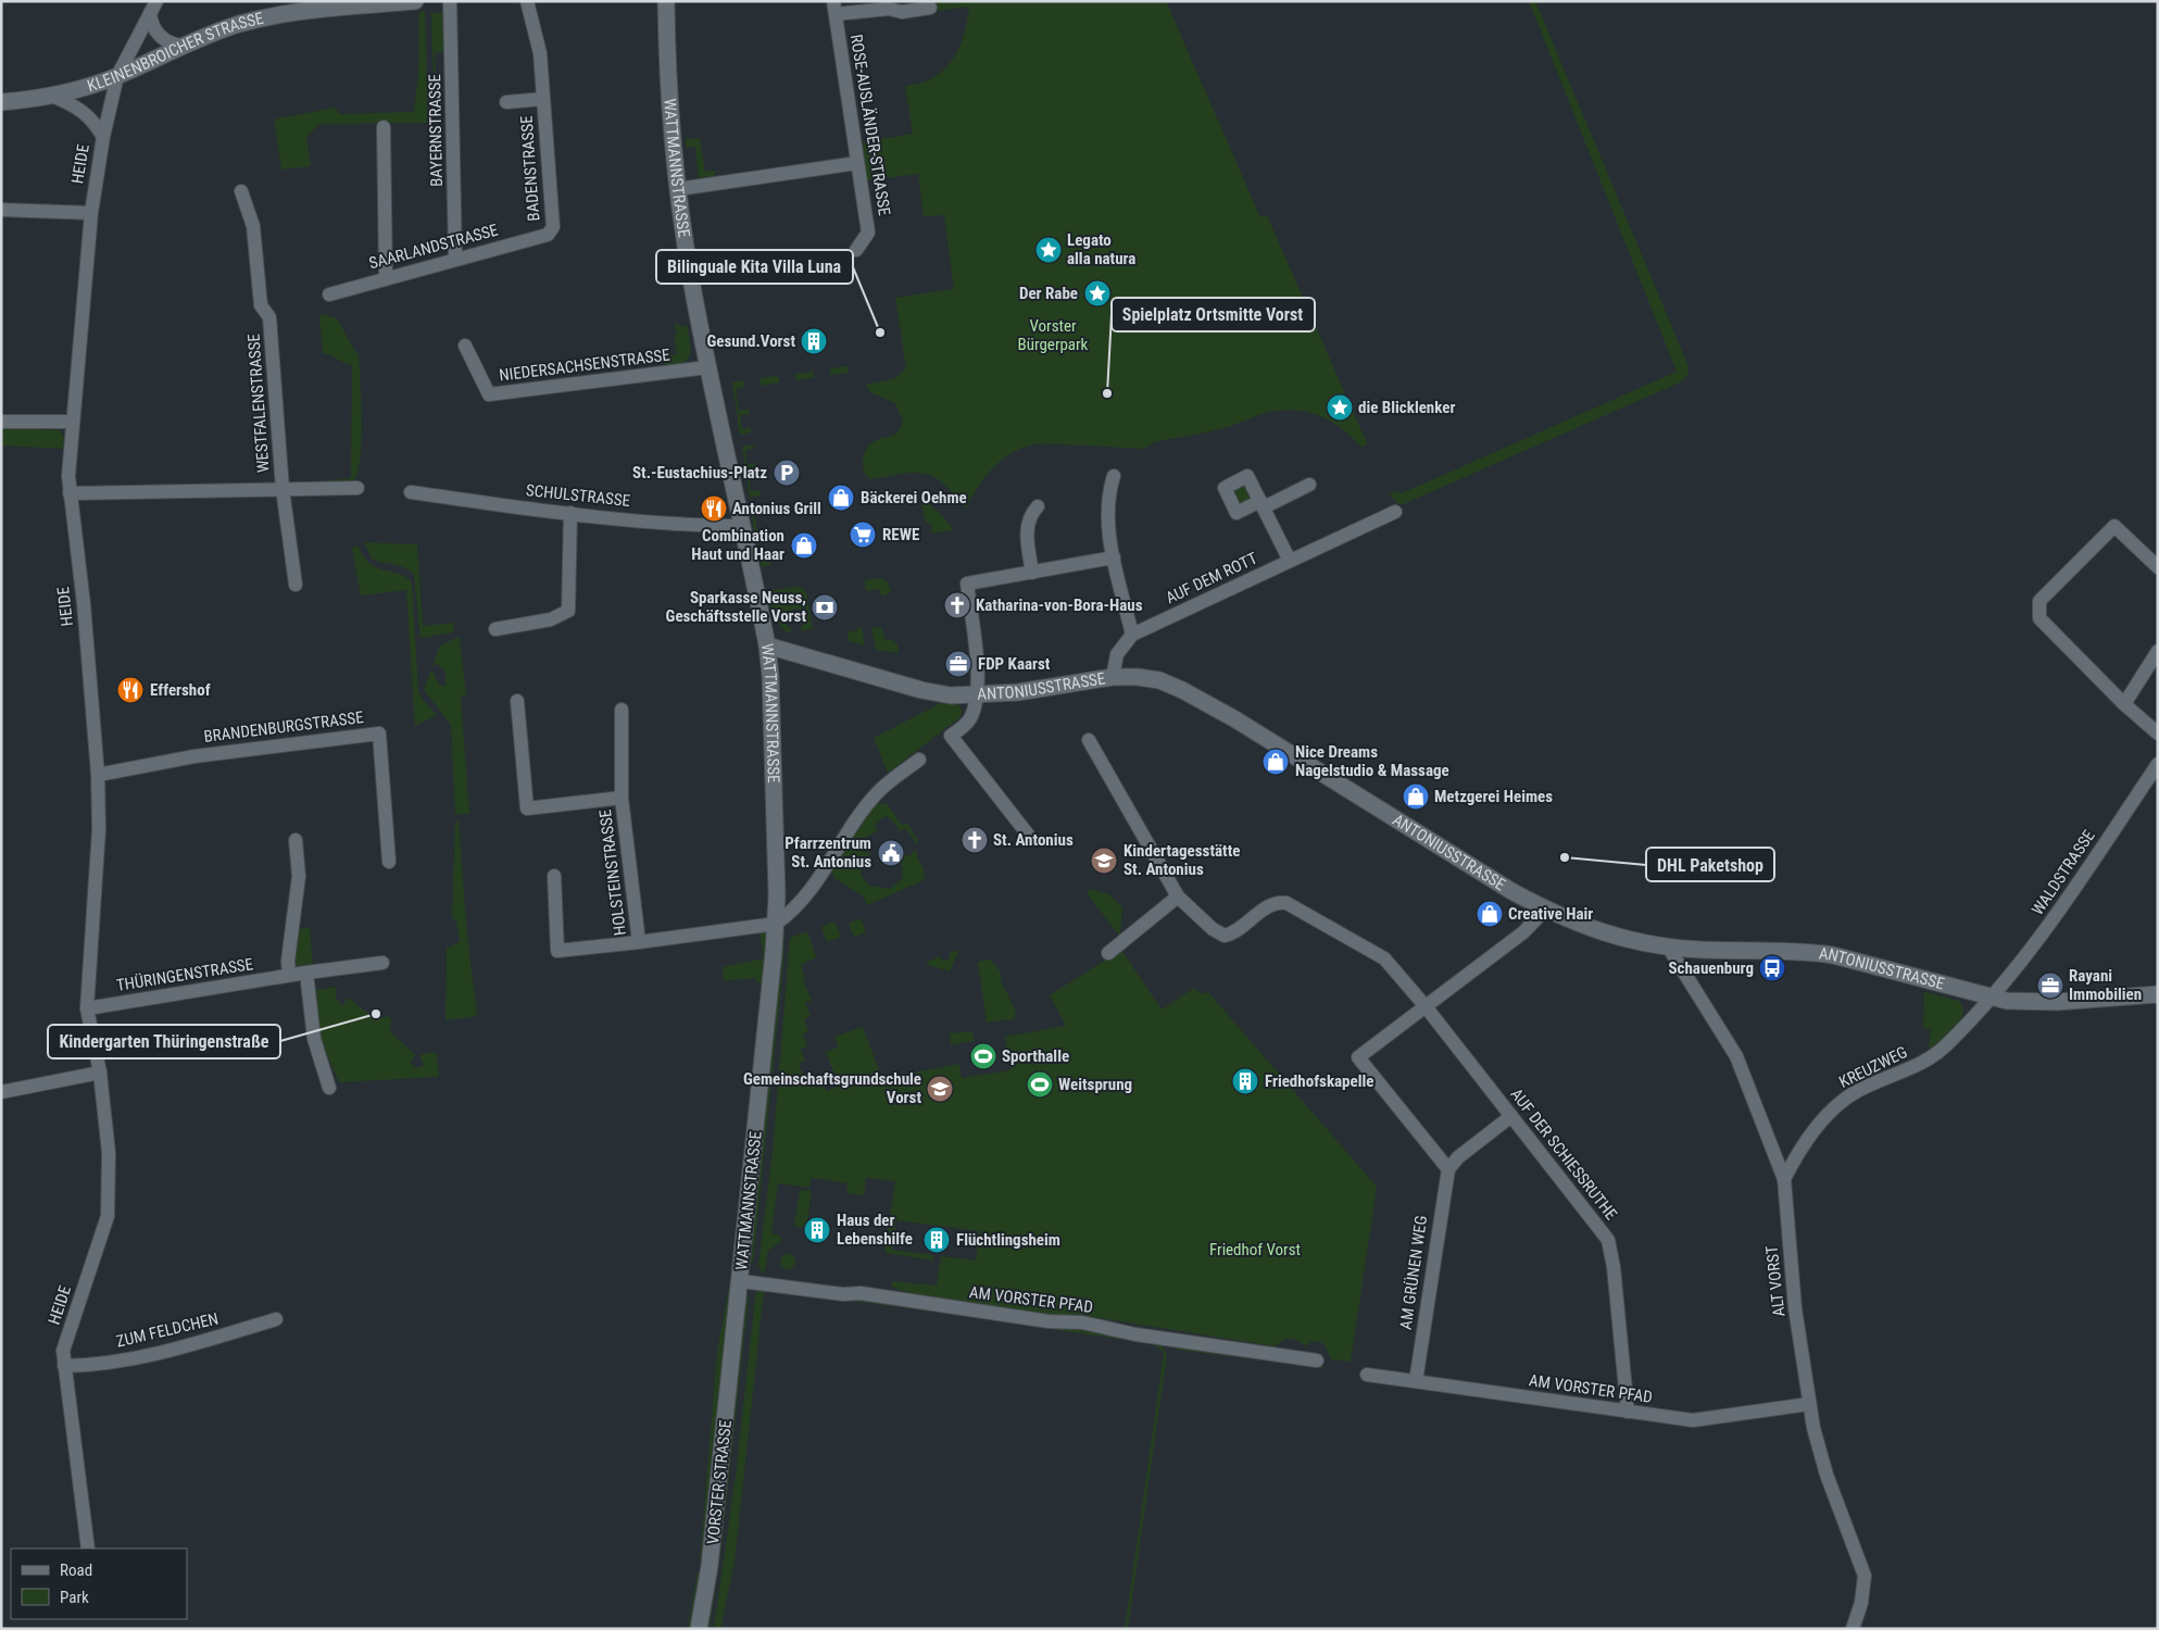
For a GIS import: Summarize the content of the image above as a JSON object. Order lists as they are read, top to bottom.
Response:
{
  "streets": {
    "street": [
      "KLEINENBROICHER STRASSE",
      "ROSE-AUSLÄNDER-STRASSE",
      "BAYERNSTRASSE",
      "HEIDE",
      "BADENSTRASSE",
      "WATTMANNSTRASSE",
      "SAARLANDSTRASSE",
      "NIEDERSACHSENSTRASSE",
      "WESTFALENSTRASSE",
      "SCHULSTRASSE",
      "AUF DEM ROTT",
      "ANTONIUSSTRASSE",
      "BRANDENBURGSTRASSE",
      "HOLSTEINSTRASSE",
      "WALDSTRASSE",
      "THÜRINGENSTRASSE",
      "KREUZWEG",
      "AUF DER SCHIESSRUTHE",
      "AM GRÜNEN WEG",
      "ALT VORST",
      "AM VORSTER PFAD",
      "ZUM FELDCHEN",
      "VORSTER STRASSE"
    ]
  },
  "crossings": [
    ["KLEINENBROICHER STRASSE", "HEIDE"],
    ["BAYERNSTRASSE", "SAARLANDSTRASSE"],
    ["HEIDE", "WESTFALENSTRASSE"],
    ["HEIDE", "BRANDENBURGSTRASSE"],
    ["HEIDE", "THÜRINGENSTRASSE"],
    ["HEIDE", "ZUM FELDCHEN"],
    ["BADENSTRASSE", "SAARLANDSTRASSE"],
    ["WATTMANNSTRASSE", "NIEDERSACHSENSTRASSE"],
    ["WATTMANNSTRASSE", "SCHULSTRASSE"],
    ["WATTMANNSTRASSE", "ANTONIUSSTRASSE"],
    ["WATTMANNSTRASSE", "HOLSTEINSTRASSE"],
    ["WATTMANNSTRASSE", "AM VORSTER PFAD"],
    ["WATTMANNSTRASSE", "VORSTER STRASSE"],
    ["AUF DEM ROTT", "ANTONIUSSTRASSE"],
    ["ANTONIUSSTRASSE", "WALDSTRASSE"],
    ["ANTONIUSSTRASSE", "KREUZWEG"],
    ["ANTONIUSSTRASSE", "ALT VORST"],
    ["WALDSTRASSE", "KREUZWEG"],
    ["KREUZWEG", "ALT VORST"],
    ["AUF DER SCHIESSRUTHE", "AM VORSTER PFAD"],
    ["AM GRÜNEN WEG", "AM VORSTER PFAD"],
    ["ALT VORST", "AM VORSTER PFAD"]
  ],
  "parks": ["Vorster Bürgerpark", "Friedhof Vorst"],
  "places": {
    "place": ["Legato alla natura", "Der Rabe", "die Blicklenker"],
    "other": [
      "Bilinguale Kita Villa Luna",
      "Spielplatz Ortsmitte Vorst",
      "DHL Paketshop",
      "Kindergarten Thüringenstraße"
    ],
    "building": [
      "Gesund.Vorst",
      "Friedhofskapelle",
      "Haus der Lebenshilfe",
      "Flüchtlingsheim"
    ],
    "parking": ["St.-Eustachius-Platz"],
    "shop": [
      "Bäckerei Oehme",
      "Combination Haut und Haar",
      "Nice Dreams Nagelstudio & Massage",
      "Metzgerei Heimes",
      "Creative Hair"
    ],
    "restaurant": ["Antonius Grill", "Effershof"],
    "supermarket": ["REWE"],
    "church": ["Katharina-von-Bora-Haus", "St. Antonius"],
    "bank": ["Sparkasse Neuss, Geschäftsstelle Vorst"],
    "office": ["FDP Kaarst", "Rayani Immobilien"],
    "public building": ["Pfarrzentrum St. Antonius"],
    "school or university": ["Kindertagesstätte St. Antonius", "Gemeinschaftsgrundschule Vorst"],
    "bus stop": ["Schauenburg"],
    "sports": ["Sporthalle", "Weitsprung"]
  },
  "legend": ["Road", "Park"]
}
